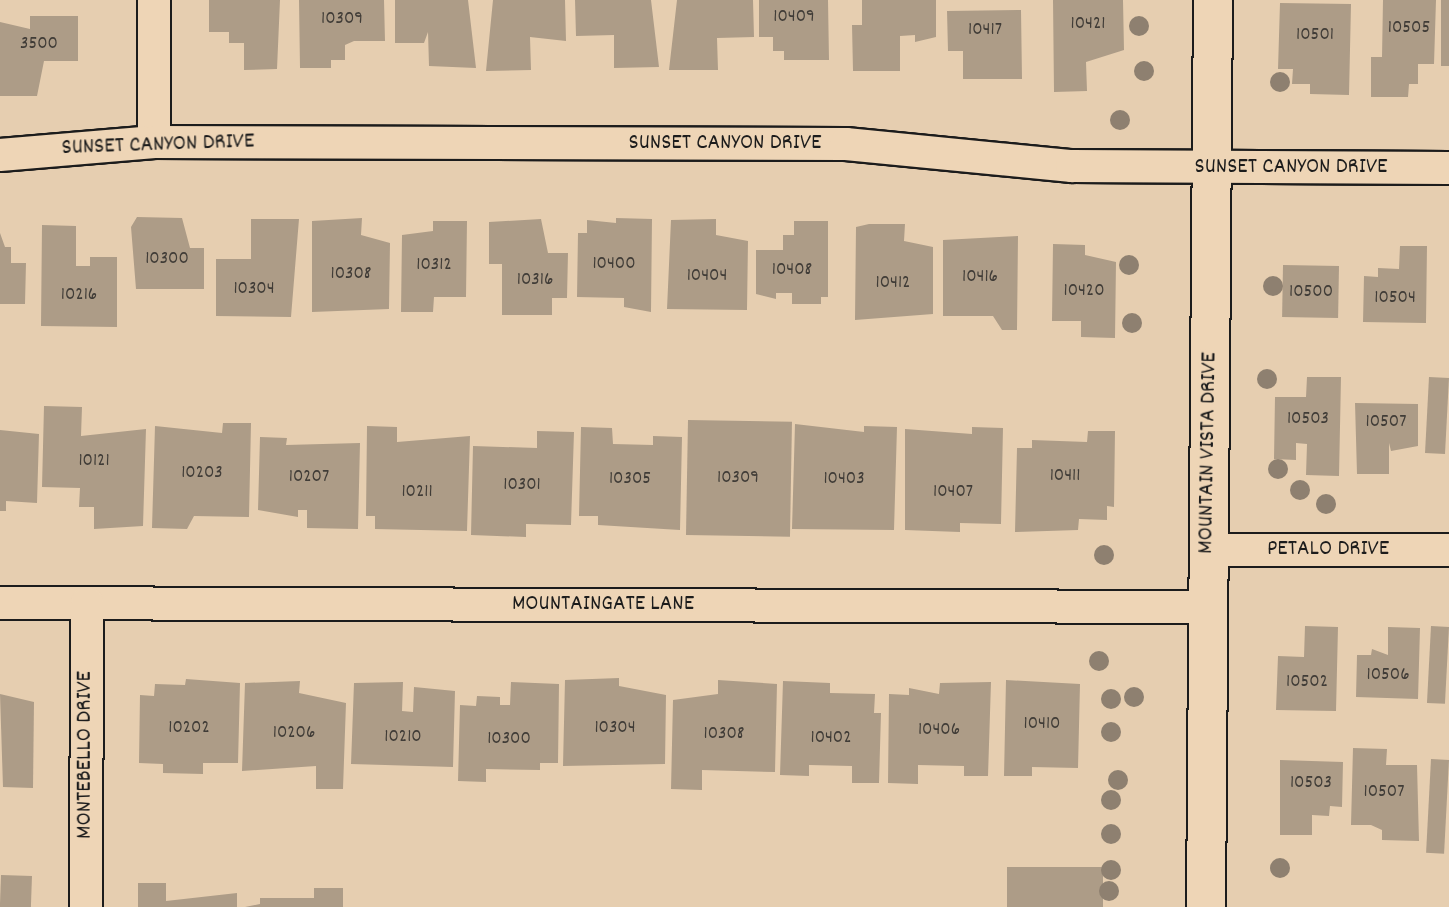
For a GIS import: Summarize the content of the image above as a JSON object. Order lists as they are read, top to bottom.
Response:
{
  "streets": {
    "street": [
      "SUNSET CANYON DRIVE",
      "MOUNTAIN VISTA DRIVE",
      "PETALO DRIVE",
      "MOUNTAINGATE LANE",
      "MONTEBELLO DRIVE"
    ]
  },
  "crossings": [
    ["SUNSET CANYON DRIVE", "MOUNTAIN VISTA DRIVE"],
    ["MOUNTAIN VISTA DRIVE", "PETALO DRIVE"],
    ["MOUNTAIN VISTA DRIVE", "MOUNTAINGATE LANE"],
    ["MOUNTAINGATE LANE", "MONTEBELLO DRIVE"]
  ],
  "house_numbers": [
    "10409",
    "10309",
    "10421",
    "10505",
    "10417",
    "10501",
    "3500",
    "10300",
    "10400",
    "10312",
    "10408",
    "10308",
    "10404",
    "10416",
    "10316",
    "10412",
    "10304",
    "10420",
    "10500",
    "10216",
    "10504",
    "10503",
    "10507",
    "10121",
    "10203",
    "10411",
    "10207",
    "10309",
    "10305",
    "10403",
    "10301",
    "10211",
    "10407",
    "10506",
    "10502",
    "10410",
    "10202",
    "10304",
    "10406",
    "10206",
    "10308",
    "10210",
    "10402",
    "10300",
    "10503",
    "10507"
  ]
}
